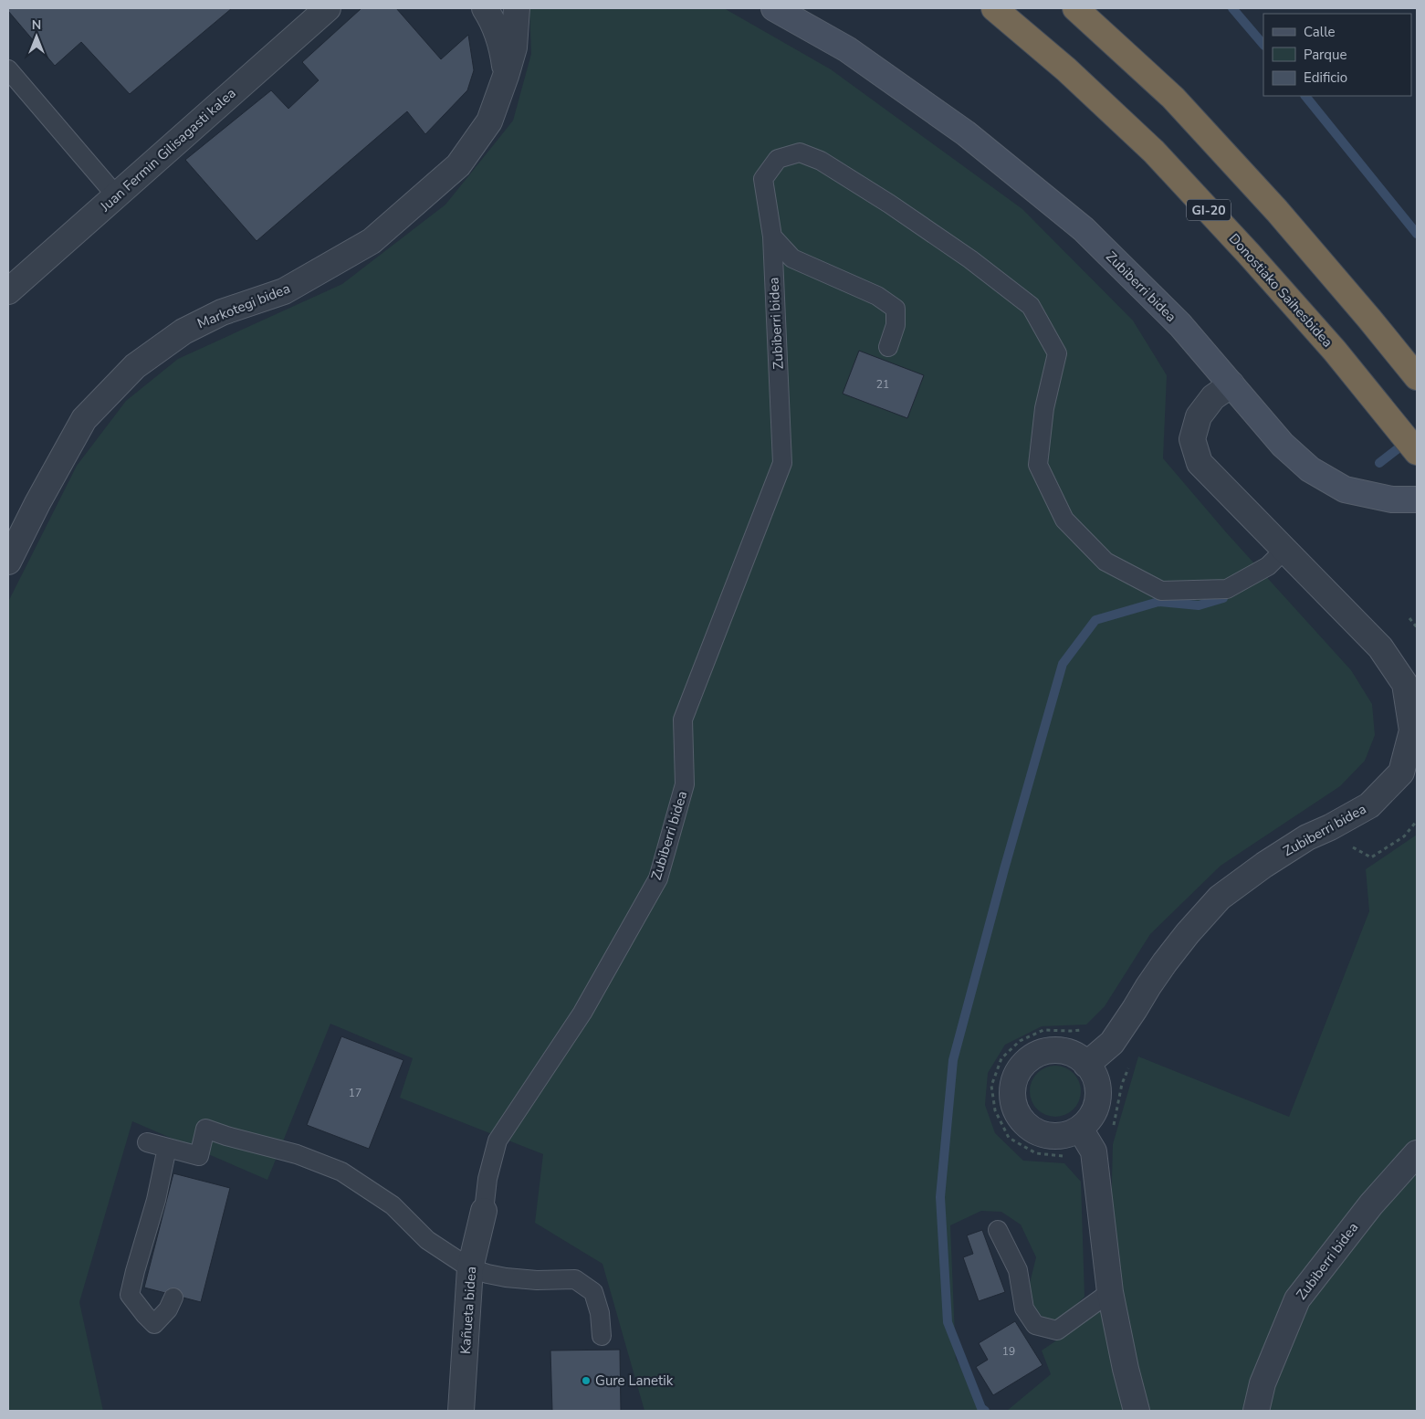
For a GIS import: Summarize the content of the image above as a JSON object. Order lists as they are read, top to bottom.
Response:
{
  "streets": {
    "highway": ["GI-20", "Donostiako Saihesbidea"],
    "main road": ["Zubiberri bidea"],
    "street": ["Juan Fermin Gilisagasti kalea", "Markotegi bidea", "Kañueta bidea"]
  },
  "crossings": [
    ["Zubiberri bidea", "Kañueta bidea"]
  ],
  "places": ["Gure Lanetik"],
  "house_numbers": ["21", "17", "19"],
  "legend": ["Calle", "Parque", "Edificio"],
  "north": "top"
}
